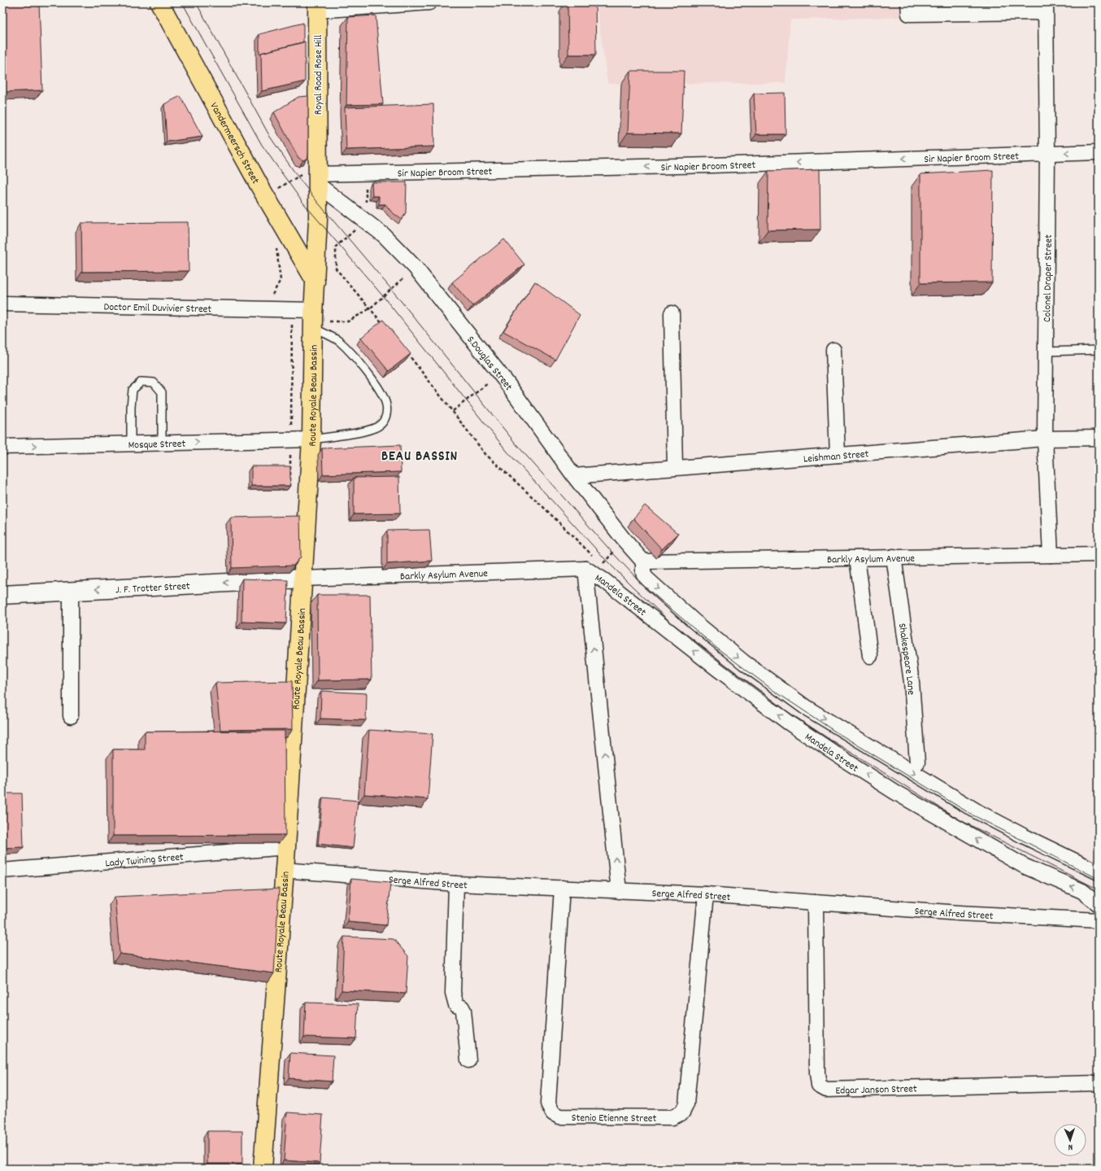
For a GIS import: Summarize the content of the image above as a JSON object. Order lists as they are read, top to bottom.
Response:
{
  "streets": {
    "main road": ["Royal Road Rose Hill", "Vandermeersch Street", "Route Royale Beau Bassin"],
    "street": [
      "Sir Napier Broom Street",
      "Colonel Draper Street",
      "Doctor Emil Duvivier Street",
      "S.Douglas Street",
      "Mosque Street",
      "Leishman Street",
      "Barkly Asylum Avenue",
      "J. F. Trotter Street",
      "Mandela Street",
      "Shakespeare Lane",
      "Lady Twining Street",
      "Serge Alfred Street",
      "Edgar Janson Street",
      "Stenio Etienne Street"
    ]
  },
  "crossings": [
    ["Royal Road Rose Hill", "Route Royale Beau Bassin"],
    ["Vandermeersch Street", "Route Royale Beau Bassin"],
    ["Sir Napier Broom Street", "Colonel Draper Street"],
    ["Sir Napier Broom Street", "S.Douglas Street"],
    ["Sir Napier Broom Street", "Route Royale Beau Bassin"],
    ["Colonel Draper Street", "Leishman Street"],
    ["Colonel Draper Street", "Barkly Asylum Avenue"],
    ["Doctor Emil Duvivier Street", "Route Royale Beau Bassin"],
    ["S.Douglas Street", "Route Royale Beau Bassin"],
    ["S.Douglas Street", "Leishman Street"],
    ["S.Douglas Street", "Barkly Asylum Avenue"],
    ["Route Royale Beau Bassin", "Mosque Street"],
    ["Route Royale Beau Bassin", "Barkly Asylum Avenue"],
    ["Route Royale Beau Bassin", "J. F. Trotter Street"],
    ["Route Royale Beau Bassin", "Lady Twining Street"],
    ["Route Royale Beau Bassin", "Serge Alfred Street"],
    ["Barkly Asylum Avenue", "J. F. Trotter Street"],
    ["Barkly Asylum Avenue", "Mandela Street"],
    ["Barkly Asylum Avenue", "Shakespeare Lane"],
    ["Serge Alfred Street", "Edgar Janson Street"],
    ["Serge Alfred Street", "Stenio Etienne Street"]
  ],
  "one_way": ["Sir Napier Broom Street", "Mosque Street", "J. F. Trotter Street"],
  "districts": ["BEAU BASSIN"],
  "north": "bottom"
}
